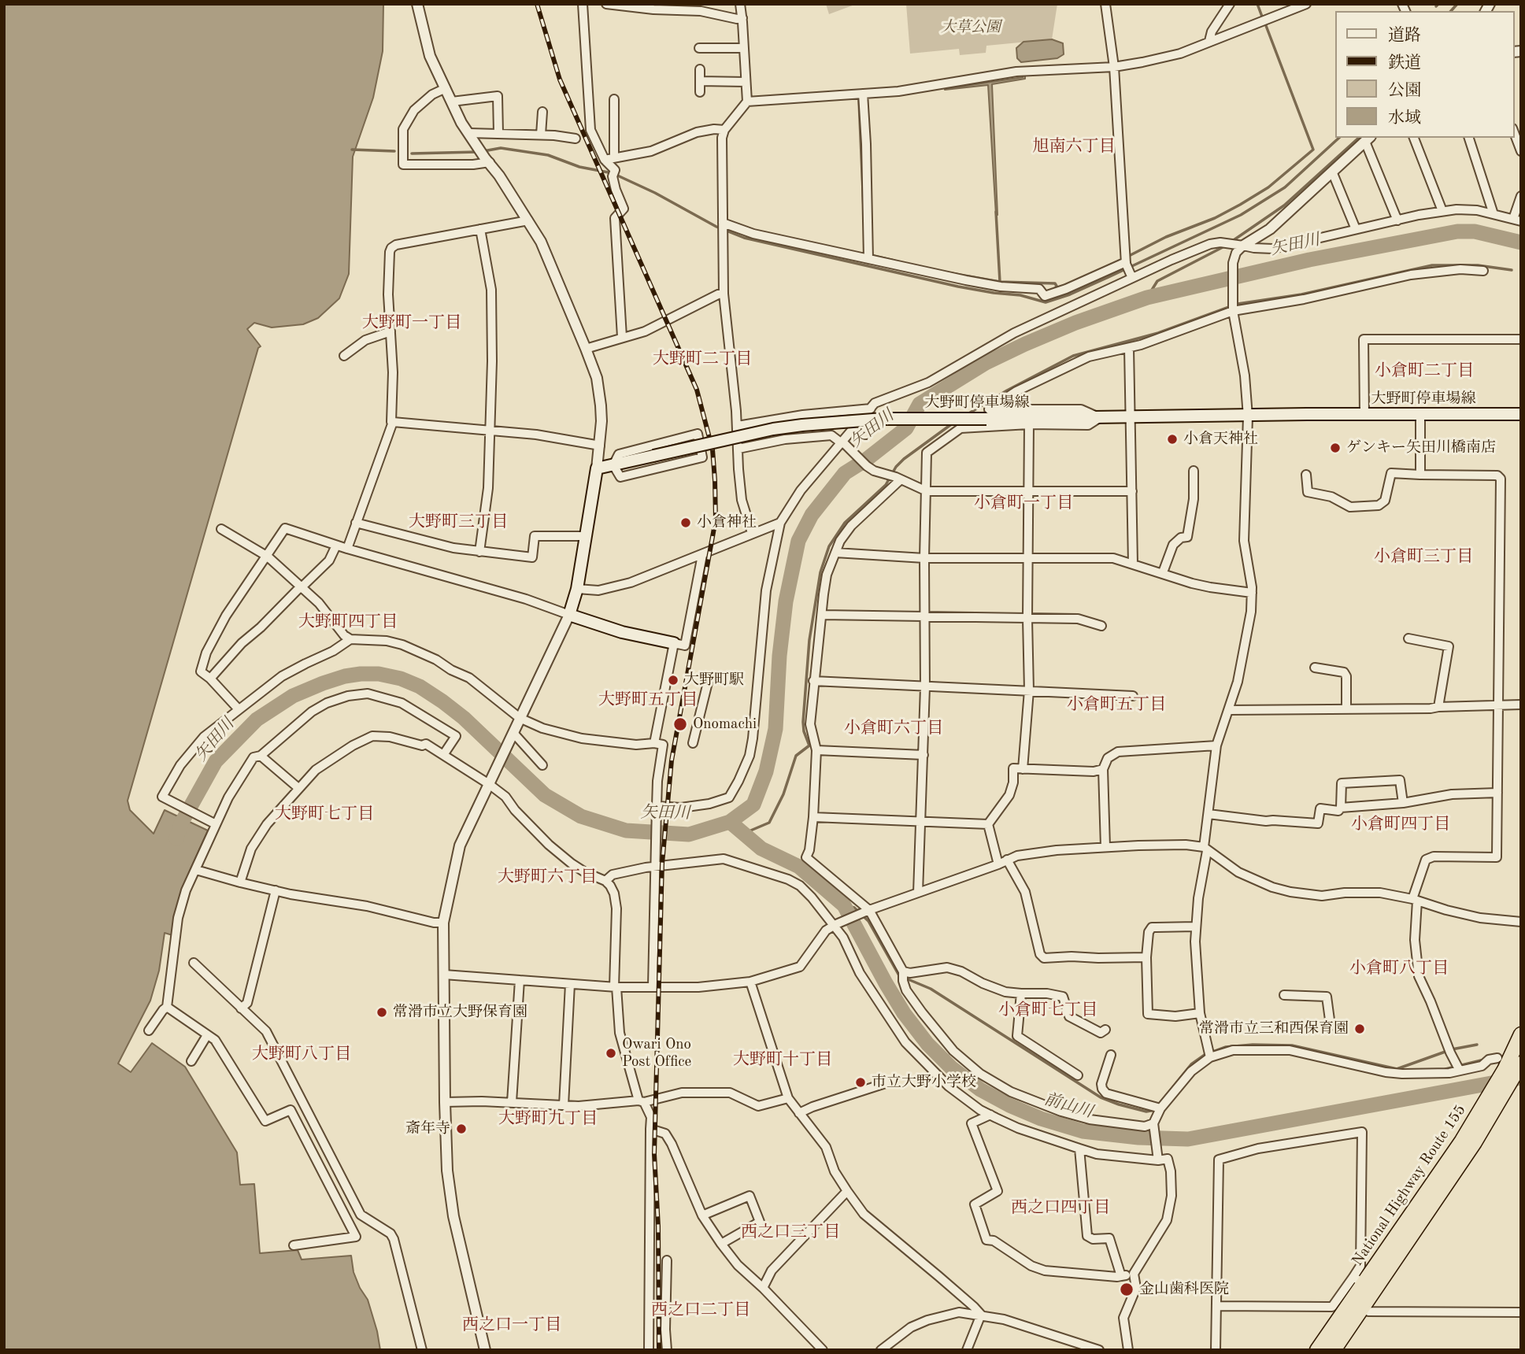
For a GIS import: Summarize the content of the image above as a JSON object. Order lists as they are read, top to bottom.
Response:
{
  "streets": {
    "highway": ["National Highway Route 155"],
    "main road": ["大野町停車場線"]
  },
  "districts": [
    "旭南六丁目",
    "大野町一丁目",
    "大野町二丁目",
    "小倉町二丁目",
    "小倉町一丁目",
    "大野町三丁目",
    "小倉町三丁目",
    "大野町四丁目",
    "大野町五丁目",
    "小倉町五丁目",
    "小倉町六丁目",
    "大野町七丁目",
    "小倉町四丁目",
    "大野町六丁目",
    "小倉町八丁目",
    "小倉町七丁目",
    "大野町八丁目",
    "大野町十丁目",
    "大野町九丁目",
    "西之口四丁目",
    "西之口三丁目",
    "西之口二丁目",
    "西之口一丁目"
  ],
  "water": ["矢田川", "前山川"],
  "parks": ["大草公園"],
  "places": [
    "小倉天神社",
    "ゲンキー矢田川橋南店",
    "小倉神社",
    "大野町駅",
    "Onomachi",
    "常滑市立大野保育園",
    "常滑市立三和西保育園",
    "Owari Ono Post Office",
    "市立大野小学校",
    "斎年寺",
    "金山歯科医院"
  ],
  "legend": [
    "道路",
    "鉄道",
    "公園",
    "水域"
  ]
}
